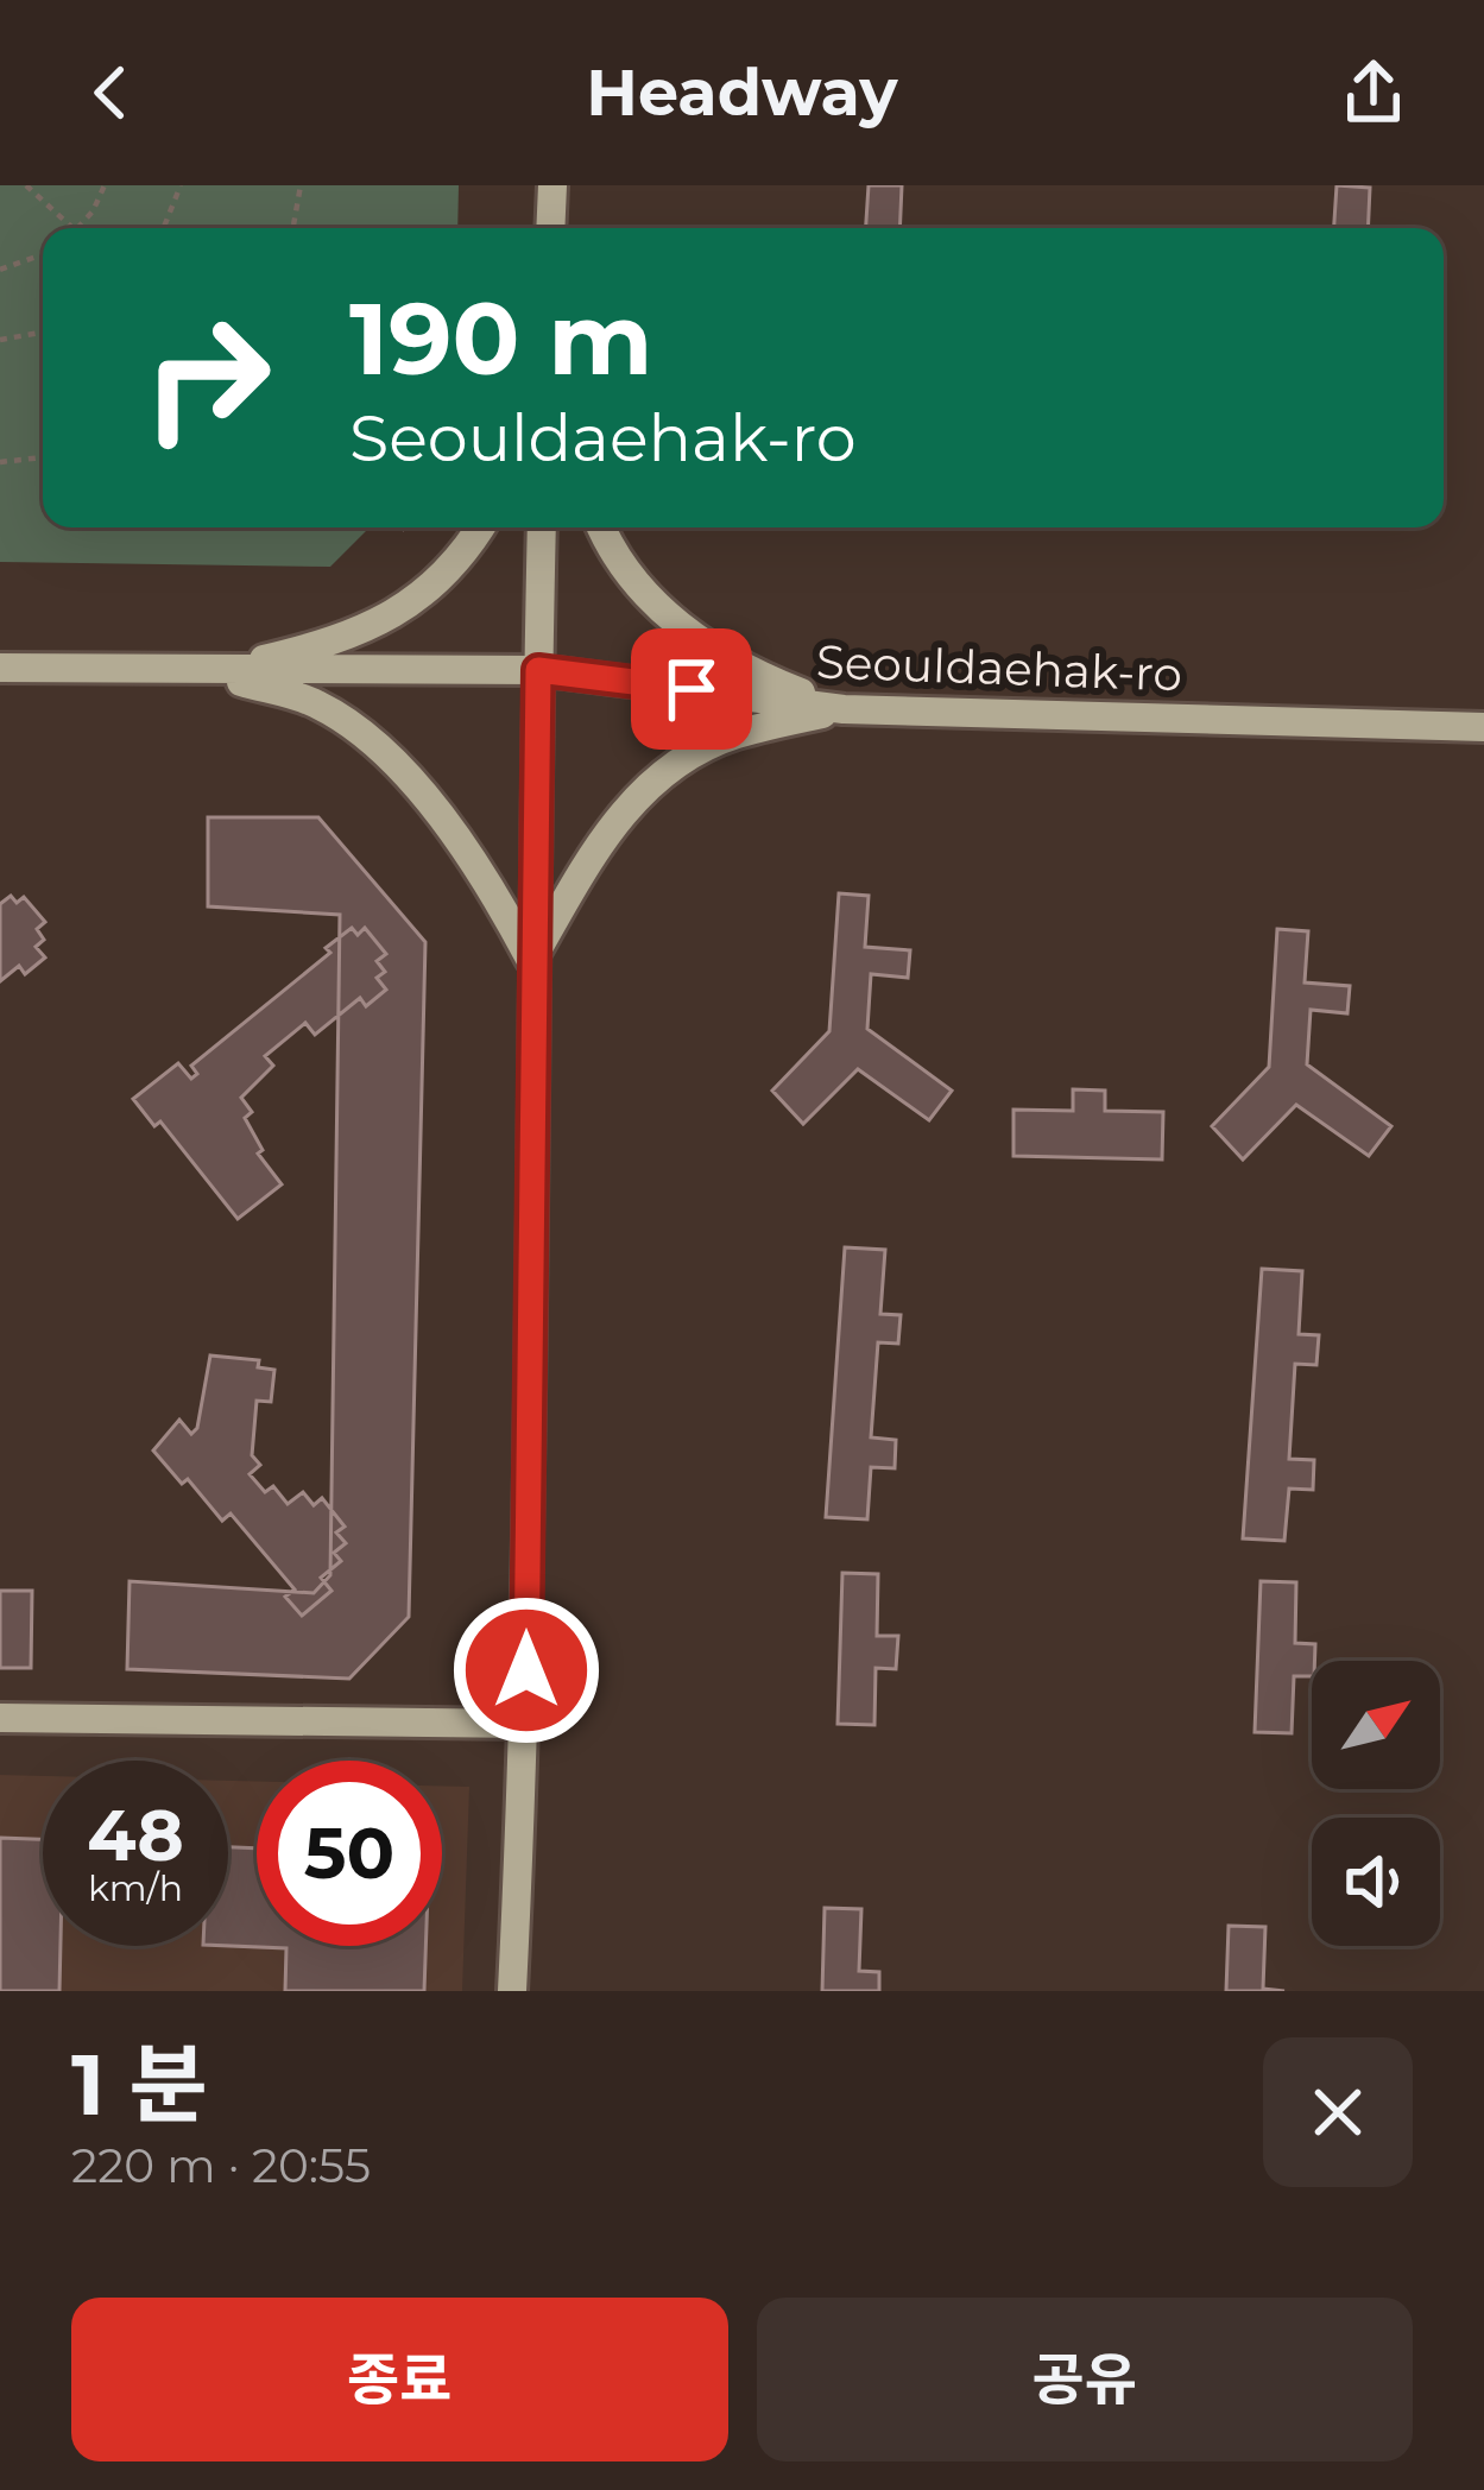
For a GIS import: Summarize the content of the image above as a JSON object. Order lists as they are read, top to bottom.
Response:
{
  "streets": {
    "main road": ["Seouldaehak-ro"]
  },
  "north": "top right",
  "page": {
    "header": "Headway",
    "turn": ["190 m", "Seouldaehak-ro"],
    "speed": "48 km/h",
    "limit": "50",
    "heading": ["1 분", "220 m · 20:55"],
    "buttons": ["종료", "공유"]
  }
}
